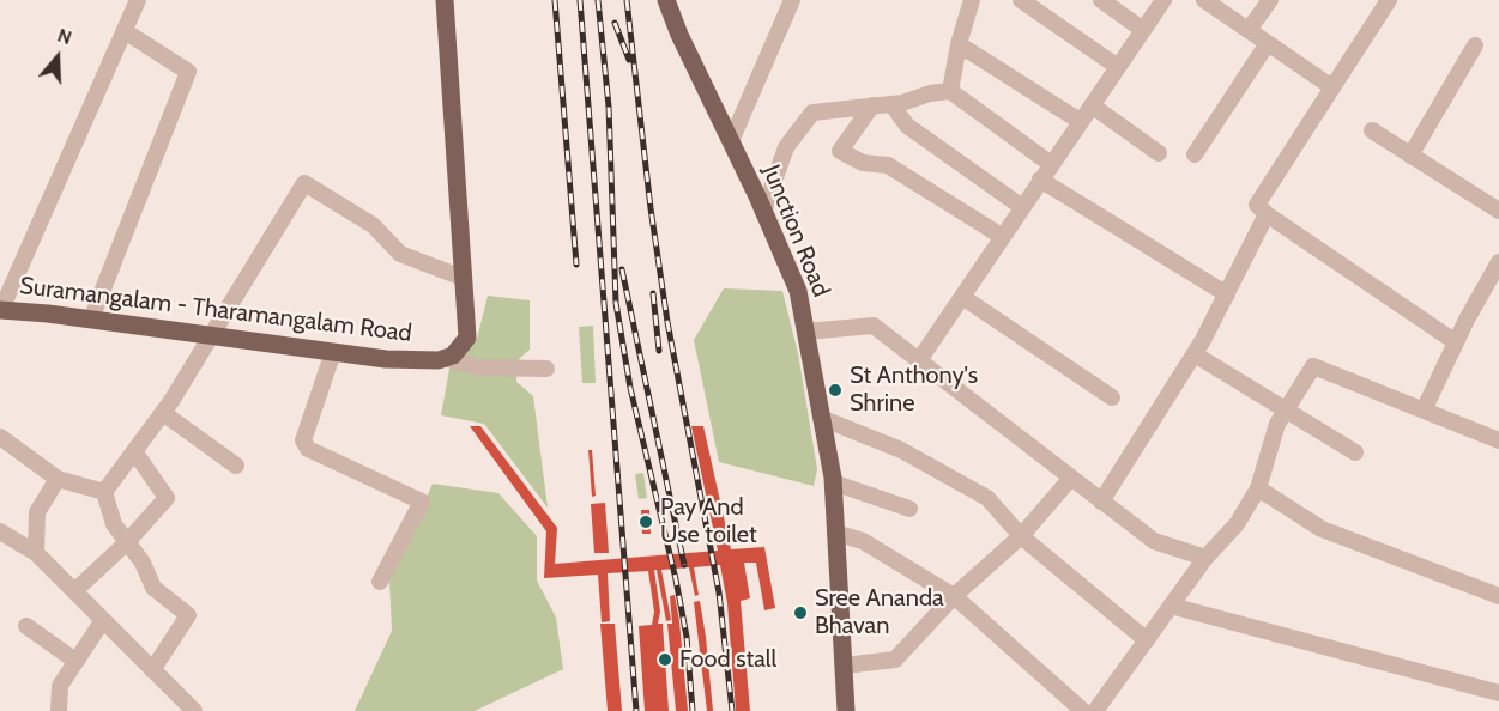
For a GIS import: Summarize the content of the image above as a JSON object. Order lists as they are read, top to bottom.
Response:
{
  "streets": {
    "main road": ["Junction Road", "Suramangalam - Tharamangalam Road"]
  },
  "places": [
    "St Anthony's Shrine",
    "Pay And Use toilet",
    "Sree Ananda Bhavan",
    "Food stall"
  ],
  "north": "top"
}
